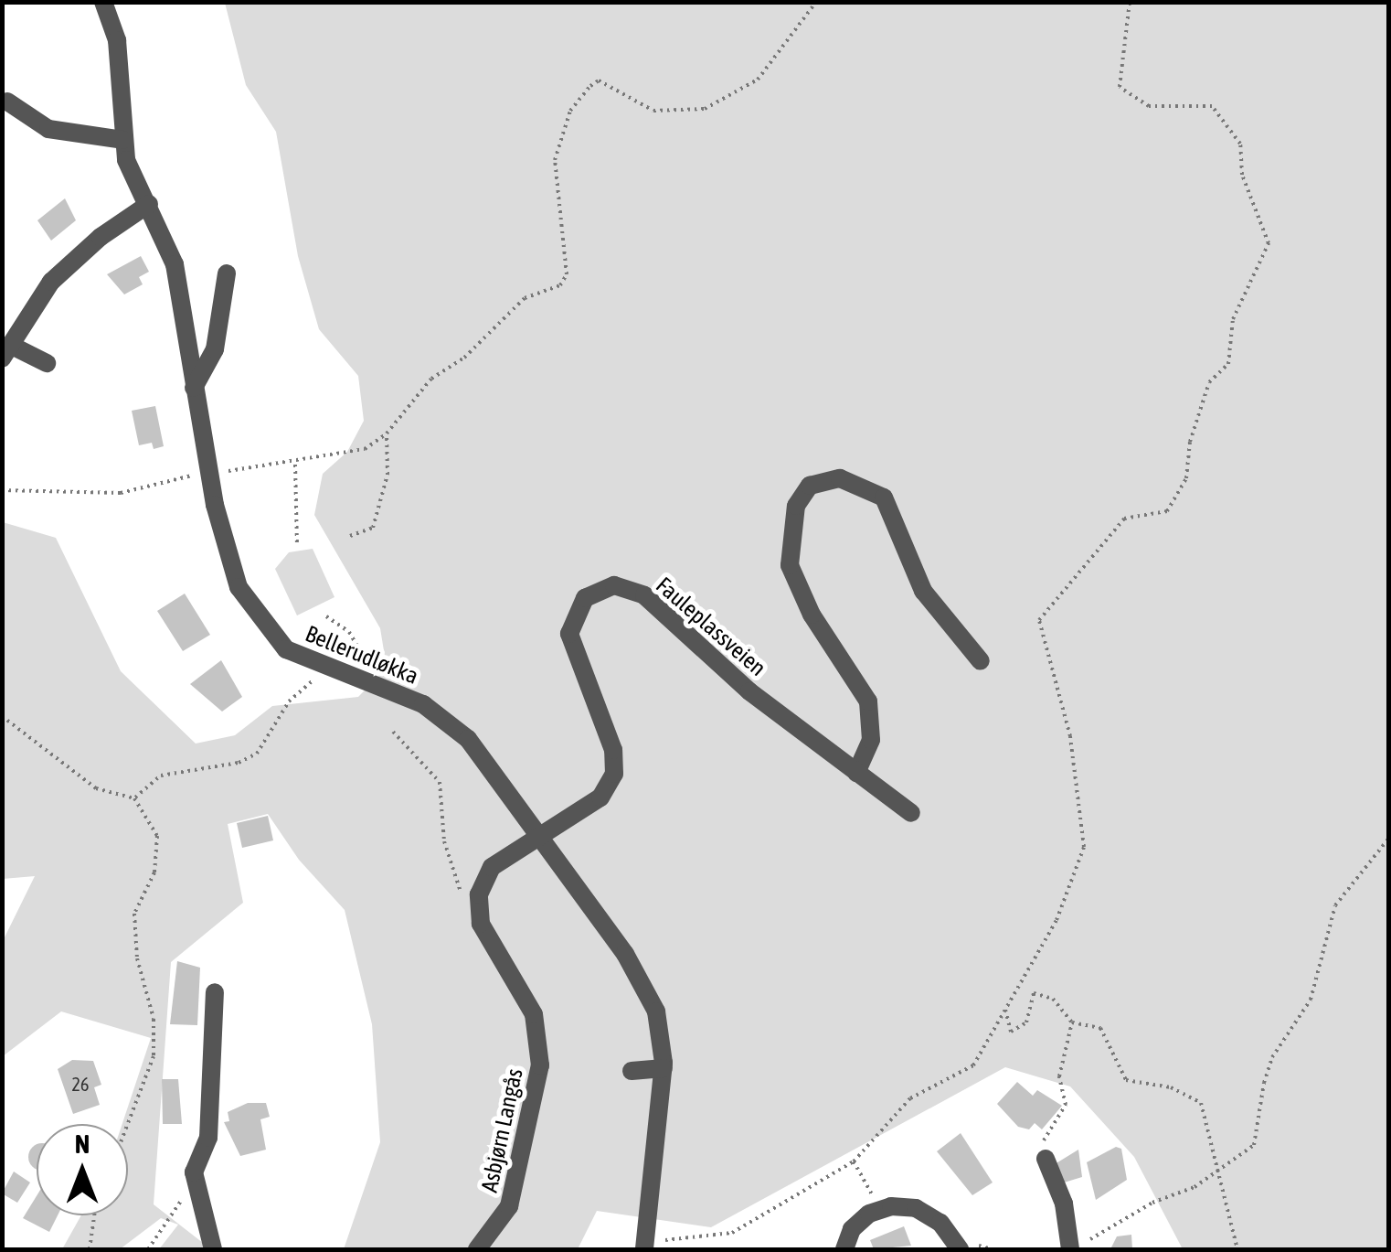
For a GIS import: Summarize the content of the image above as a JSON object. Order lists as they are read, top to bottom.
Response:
{
  "streets": {
    "street": ["Fauleplassveien", "Bellerudløkka", "Asbjørn Langås"]
  },
  "crossings": [
    ["Fauleplassveien", "Bellerudløkka"]
  ],
  "house_numbers": ["26"],
  "north": "top"
}
